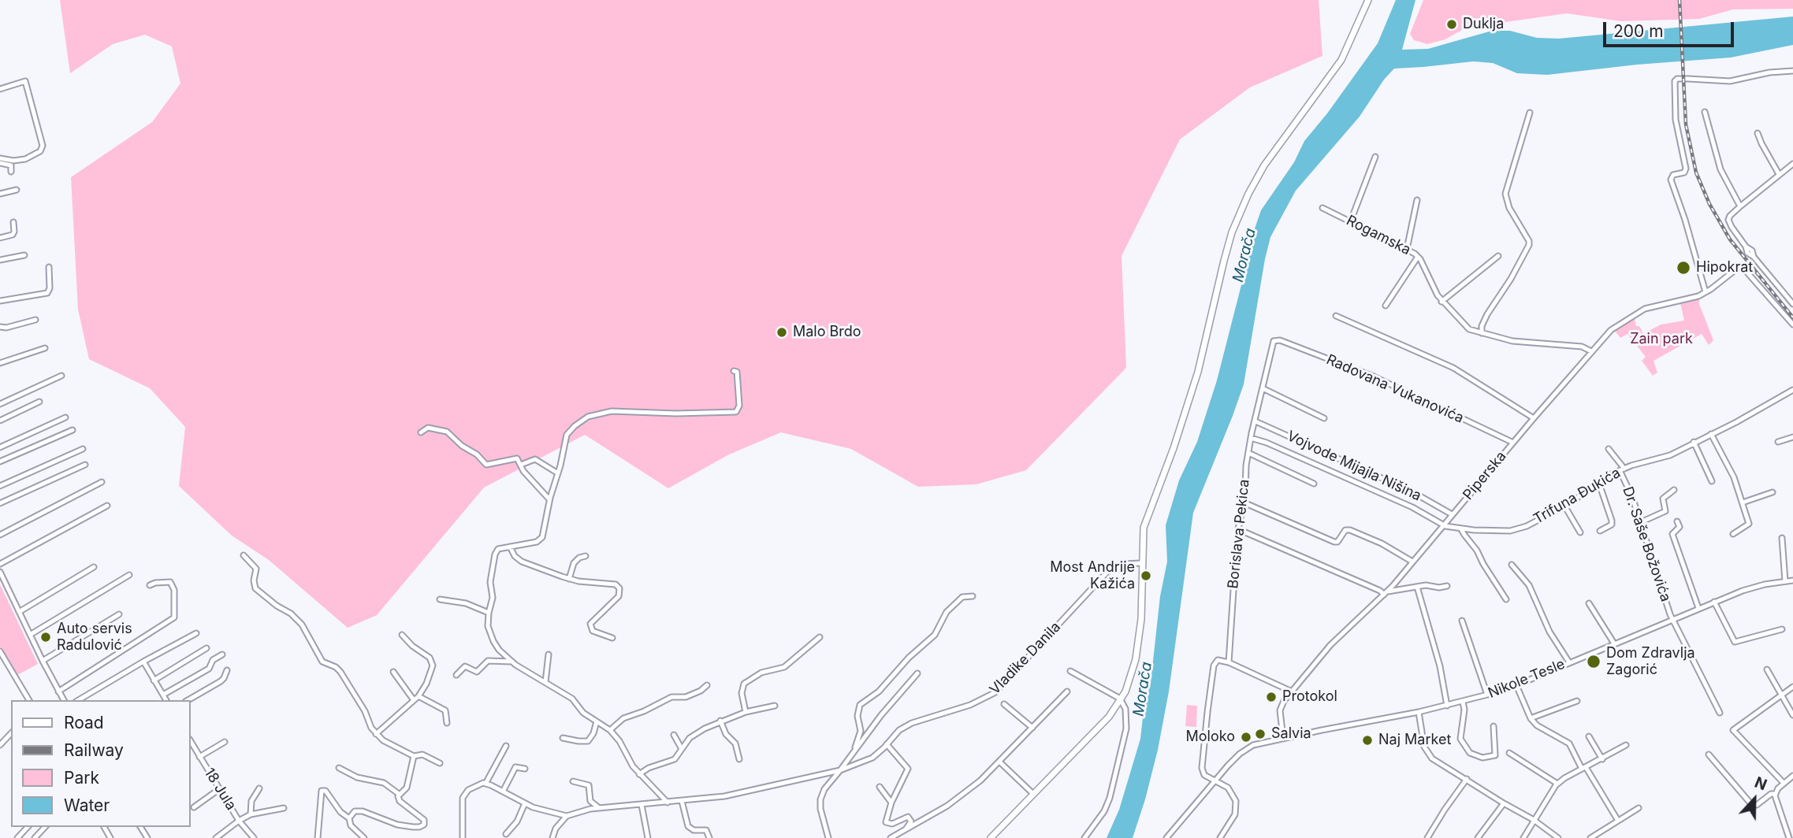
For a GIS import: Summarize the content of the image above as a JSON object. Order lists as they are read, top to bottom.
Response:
{
  "streets": {
    "street": [
      "Rogamska",
      "Radovana Vukanovića",
      "Vojvode Mijajla Nišina",
      "Piperska",
      "Trifuna Đukića",
      "Borislava Pekica",
      "Dr. Saše Božovića",
      "Vladike Danila",
      "Nikole Tesle",
      "18 Jula"
    ]
  },
  "crossings": [
    ["Rogamska", "Piperska"],
    ["Radovana Vukanovića", "Piperska"],
    ["Radovana Vukanovića", "Borislava Pekica"],
    ["Vojvode Mijajla Nišina", "Piperska"],
    ["Vojvode Mijajla Nišina", "Borislava Pekica"],
    ["Piperska", "Trifuna Đukića"],
    ["Piperska", "Nikole Tesle"],
    ["Trifuna Đukića", "Borislava Pekica"],
    ["Trifuna Đukića", "Dr. Saše Božovića"],
    ["Dr. Saše Božovića", "Nikole Tesle"]
  ],
  "water": ["Morača"],
  "parks": ["Zain park"],
  "places": [
    "Duklja",
    "Hipokrat",
    "Malo Brdo",
    "Most Andrije Kažića",
    "Auto servis Radulović",
    "Dom Zdravlja Zagorić",
    "Protokol",
    "Salvia",
    "Moloko",
    "Naj Market"
  ],
  "legend": [
    "Road",
    "Railway",
    "Park",
    "Water"
  ],
  "scale_bar": "200 m",
  "north": "top"
}
